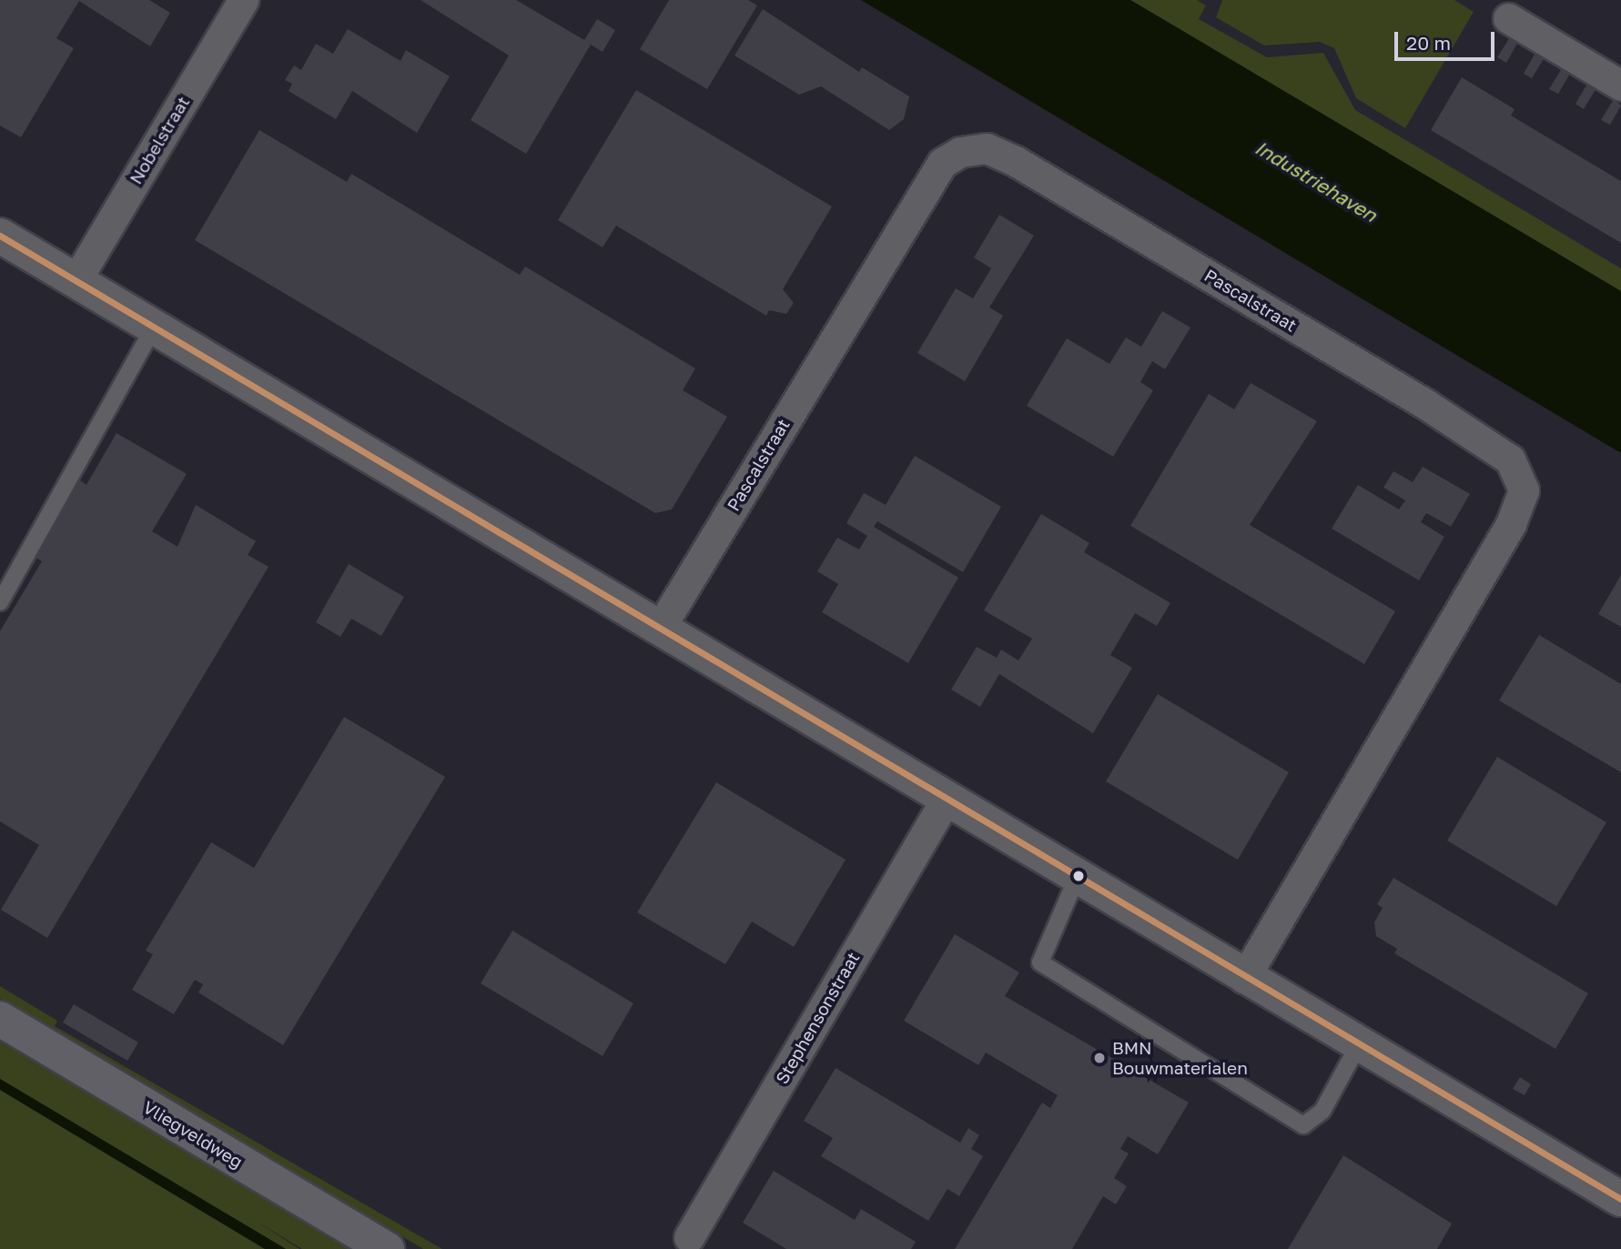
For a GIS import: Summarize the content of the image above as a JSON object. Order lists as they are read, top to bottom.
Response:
{
  "streets": {
    "main road": ["Vliegveldweg"],
    "street": ["Nobelstraat", "Pascalstraat", "Stephensonstraat"]
  },
  "water": ["Industriehaven"],
  "places": ["BMN Bouwmaterialen"],
  "scale_bar": "20 m"
}
